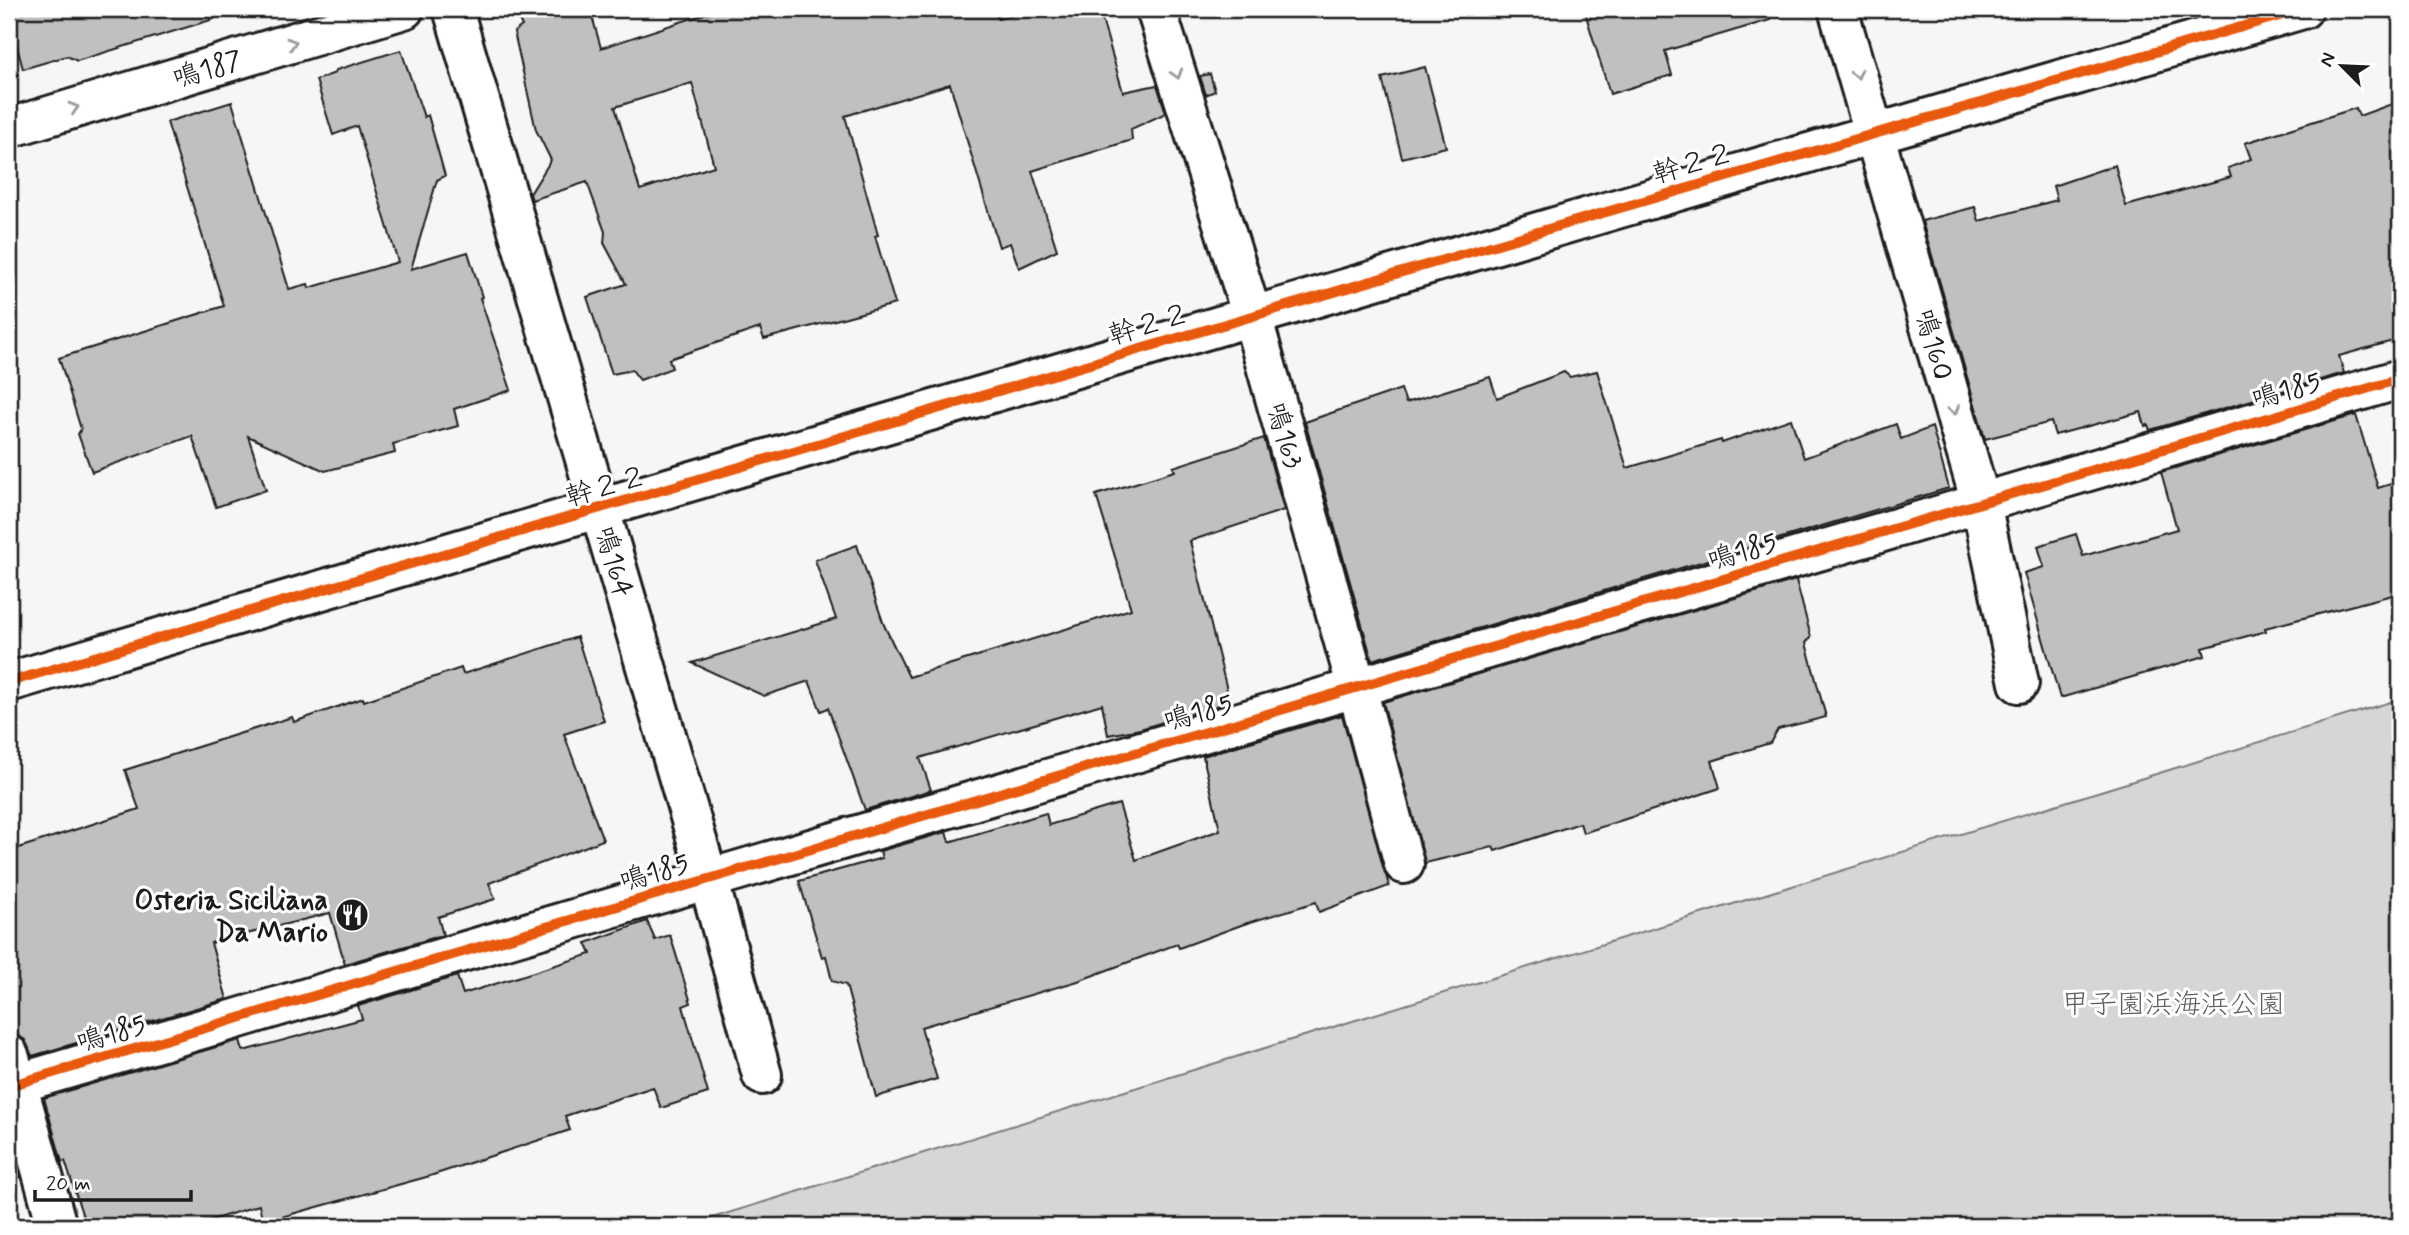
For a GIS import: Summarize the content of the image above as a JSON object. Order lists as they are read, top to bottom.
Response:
{
  "streets": {
    "street": [
      "鳴187",
      "幹２２",
      "鳴160",
      "鳴185",
      "鳴163",
      "鳴164"
    ]
  },
  "crossings": [
    ["幹２２", "鳴160"],
    ["幹２２", "鳴163"],
    ["幹２２", "鳴164"],
    ["鳴160", "鳴185"],
    ["鳴185", "鳴163"],
    ["鳴185", "鳴164"]
  ],
  "one_way": ["鳴187", "鳴160", "鳴163"],
  "parks": ["甲子園浜海浜公園"],
  "places": {
    "restaurant": ["Osteria Siciliana Da Mario"]
  },
  "scale_bar": "20 m",
  "north": "top left"
}
